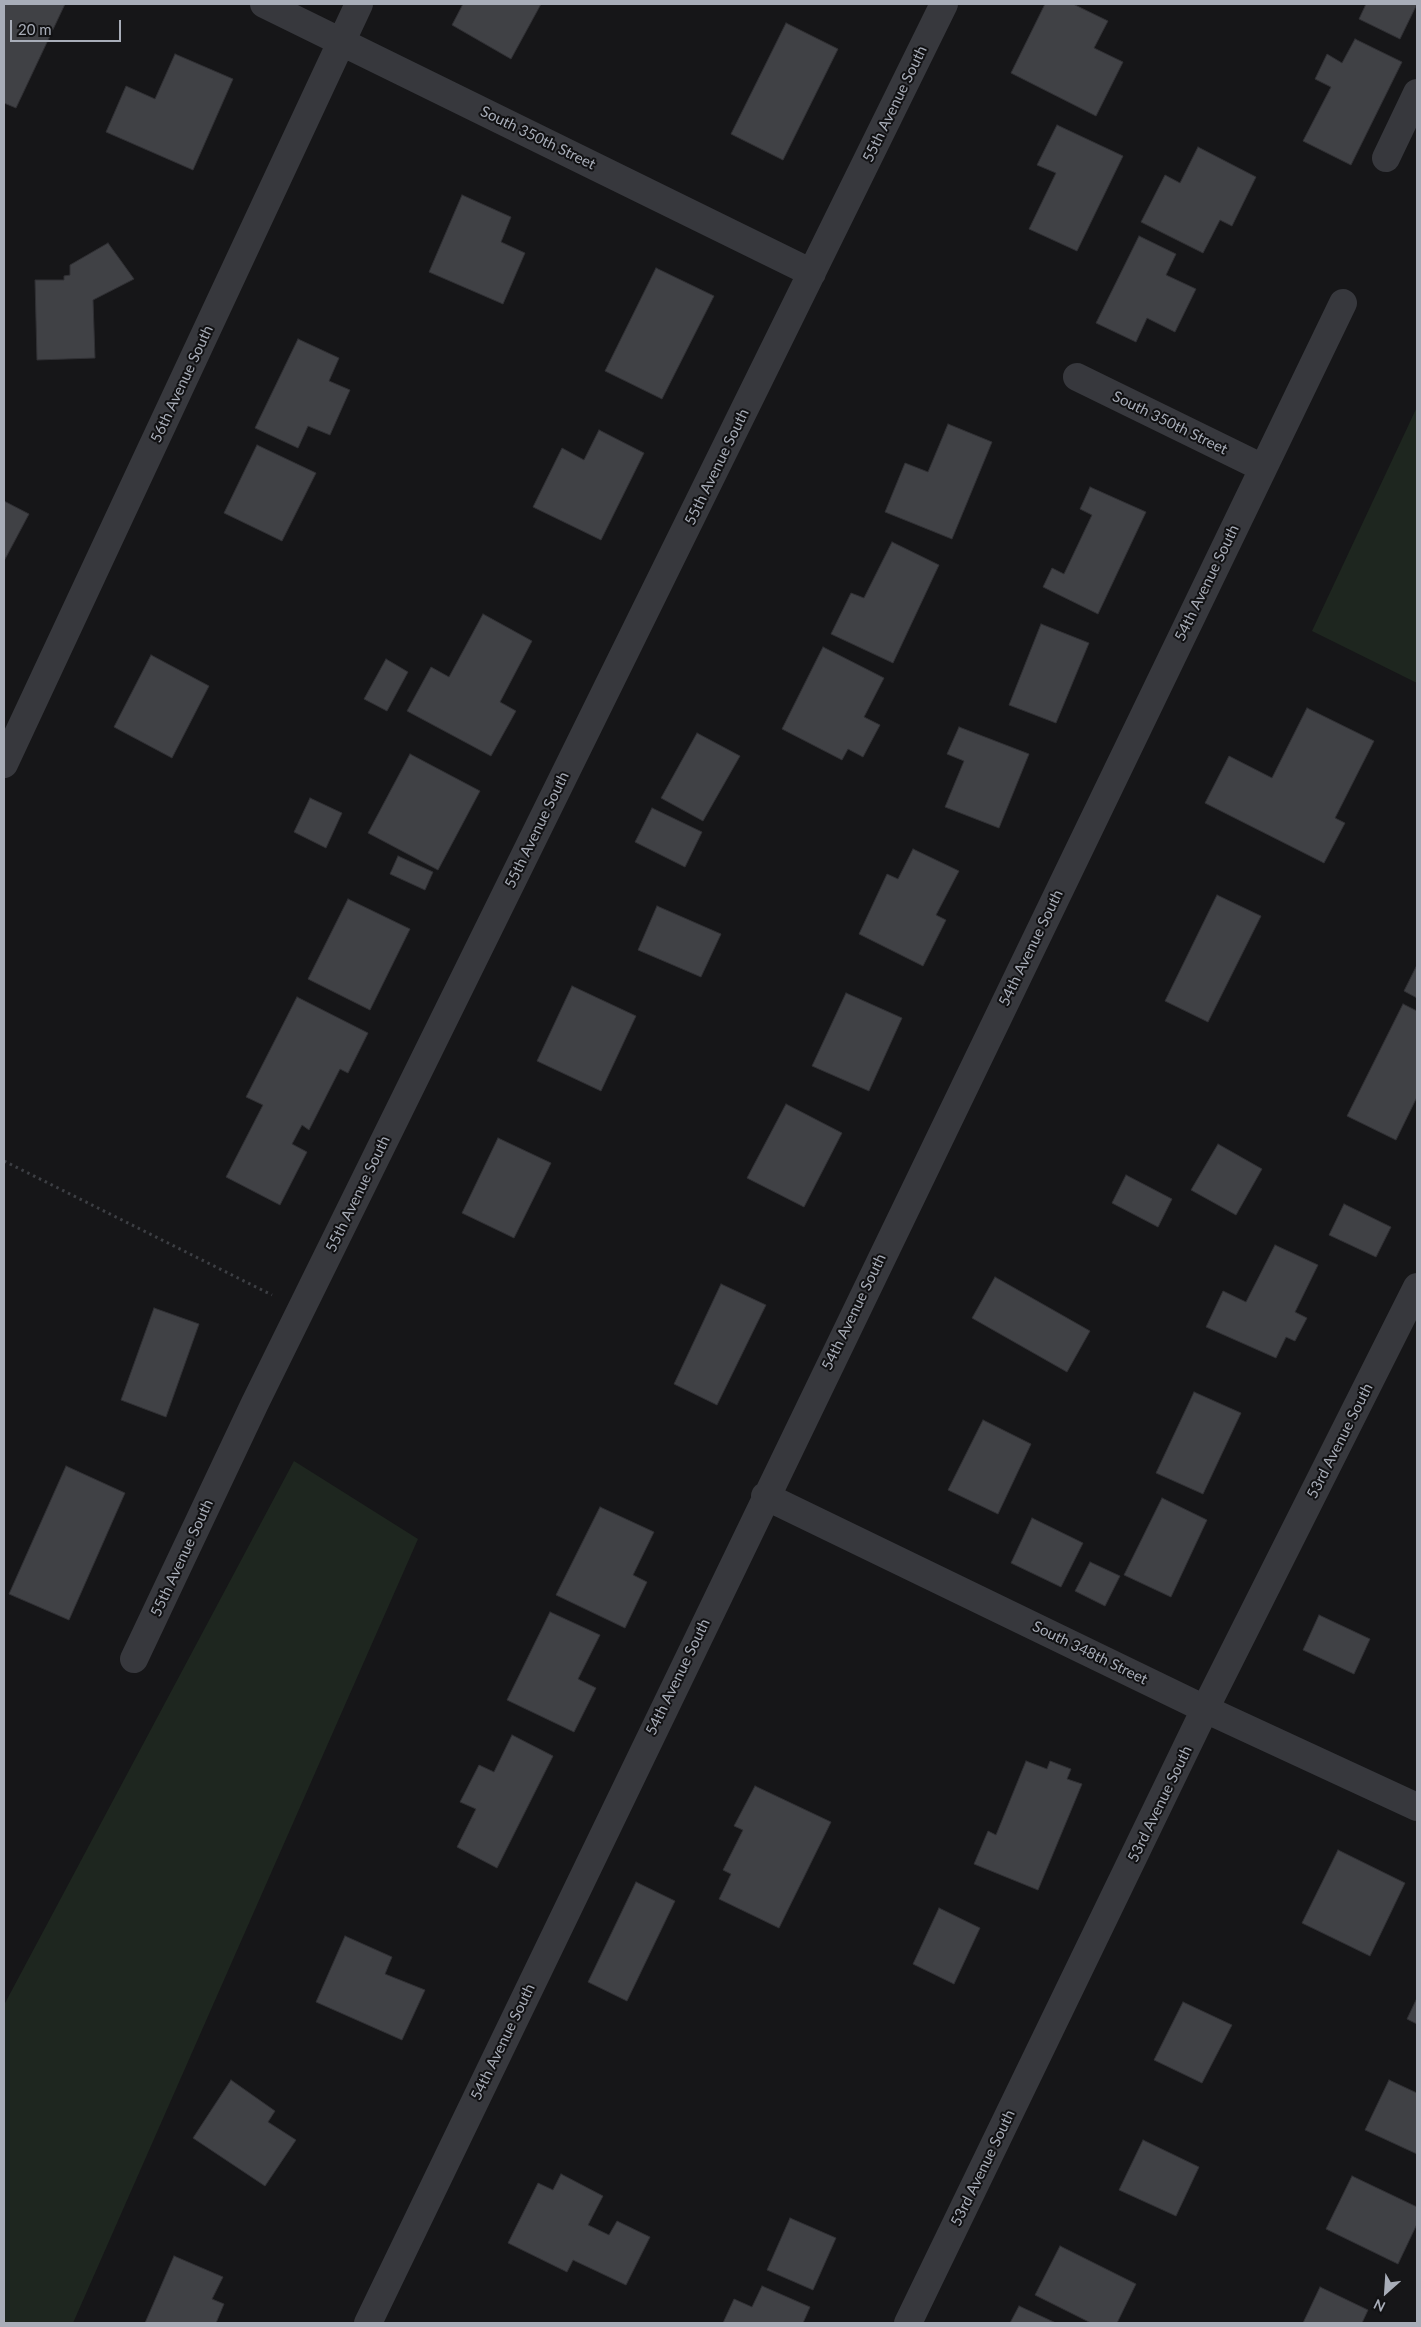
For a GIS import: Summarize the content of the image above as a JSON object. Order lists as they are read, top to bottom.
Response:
{
  "streets": {
    "street": [
      "55th Avenue South",
      "South 350th Street",
      "56th Avenue South",
      "54th Avenue South",
      "53rd Avenue South",
      "South 348th Street"
    ]
  },
  "crossings": [
    ["55th Avenue South", "South 350th Street"],
    ["South 350th Street", "56th Avenue South"],
    ["South 350th Street", "54th Avenue South"],
    ["54th Avenue South", "South 348th Street"],
    ["53rd Avenue South", "South 348th Street"]
  ],
  "scale_bar": "20 m",
  "north": "bottom left"
}
